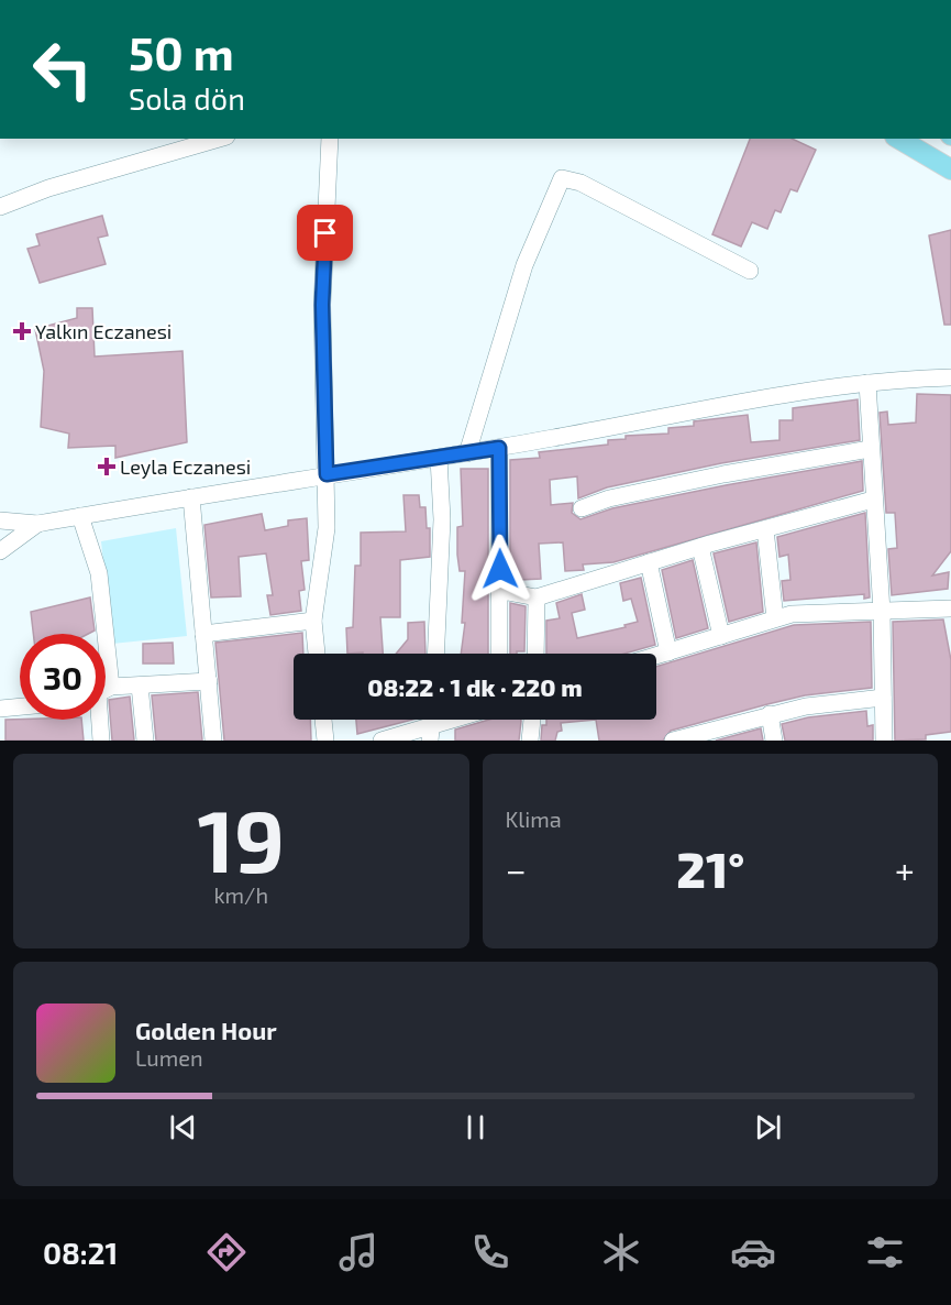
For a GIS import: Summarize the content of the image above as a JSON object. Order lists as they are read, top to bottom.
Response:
{
  "places": {
    "health": ["Yalkın Eczanesi", "Leyla Eczanesi"]
  },
  "page": {
    "turn": ["50 m", "Sola dön"],
    "limit": "30",
    "trip": "08:22 · 1 dk · 220 m",
    "tile": [
      ["19", "km/h"],
      "Klima"
    ],
    "heat": ["−", "21°", "+"],
    "song": ["Golden Hour", "Lumen"],
    "tabs": "08:21"
  }
}
